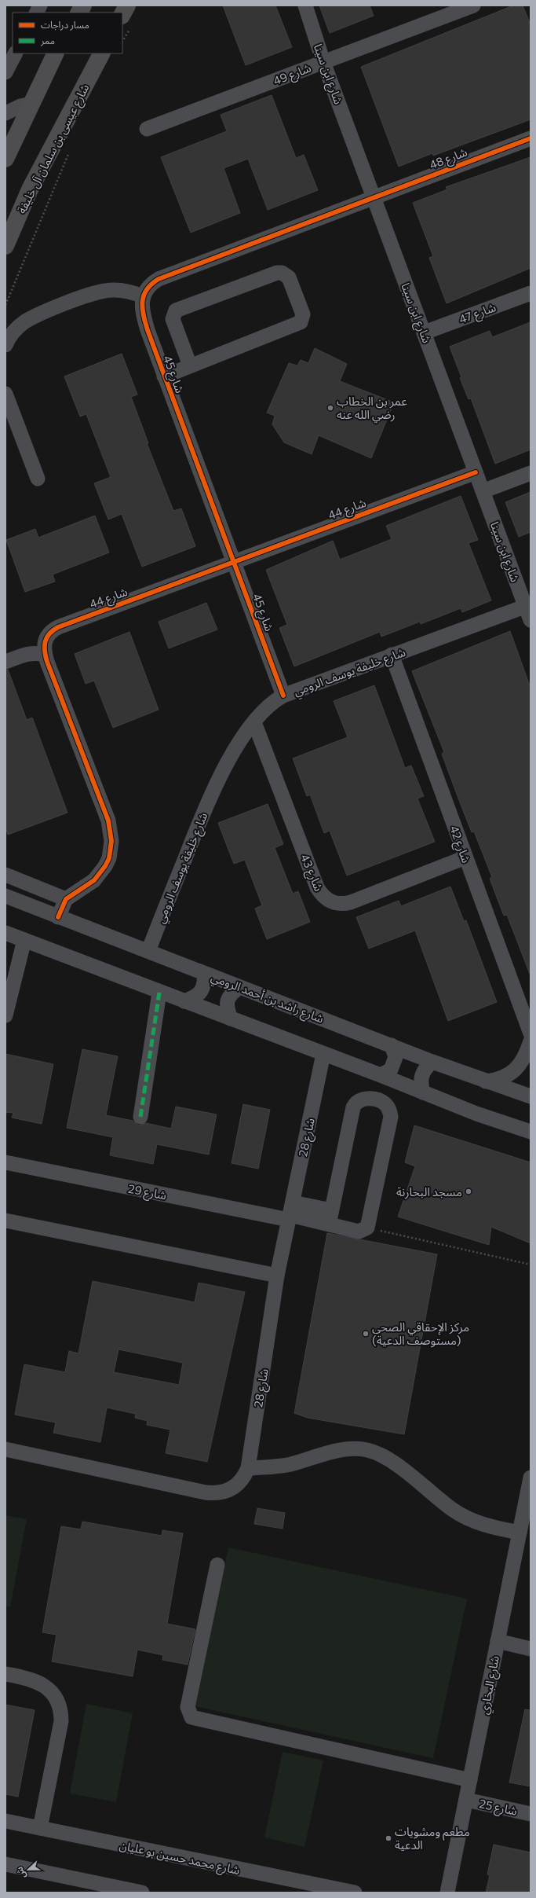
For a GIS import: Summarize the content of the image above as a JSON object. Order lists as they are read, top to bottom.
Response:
{
  "streets": {
    "highway": ["شارع عيسى بن سلمان آل خليفة"],
    "street": [
      "شارع 49",
      "شارع ابن سينا",
      "شارع 48",
      "شارع 47",
      "شارع 45",
      "شارع 44",
      "شارع خليفة يوسف الرومي",
      "شارع 42",
      "شارع 43",
      "شارع راشد بن أحمد الرومي",
      "شارع 28",
      "شارع 29",
      "شارع البخاري",
      "شارع 25",
      "شارع محمد حسين بو عليان"
    ]
  },
  "crossings": [
    ["شارع 49", "شارع ابن سينا"],
    ["شارع ابن سينا", "شارع 48"],
    ["شارع ابن سينا", "شارع 47"],
    ["شارع ابن سينا", "شارع 44"],
    ["شارع ابن سينا", "شارع خليفة يوسف الرومي"],
    ["شارع 45", "شارع 44"],
    ["شارع 45", "شارع خليفة يوسف الرومي"],
    ["شارع 44", "شارع راشد بن أحمد الرومي"],
    ["شارع خليفة يوسف الرومي", "شارع 42"],
    ["شارع خليفة يوسف الرومي", "شارع 43"],
    ["شارع خليفة يوسف الرومي", "شارع راشد بن أحمد الرومي"],
    ["شارع 42", "شارع 43"],
    ["شارع 28", "شارع 29"],
    ["شارع البخاري", "شارع 25"]
  ],
  "places": [
    "عمر بن الخطاب رضي الله عنه",
    "مسجد البحارنة",
    "مركز الإحقاقي الصحي (مستوصف الدعية)",
    "مطعم ومشويات الدعية"
  ],
  "legend": ["مسار دراجات", "ممر"],
  "north": "left"
}
